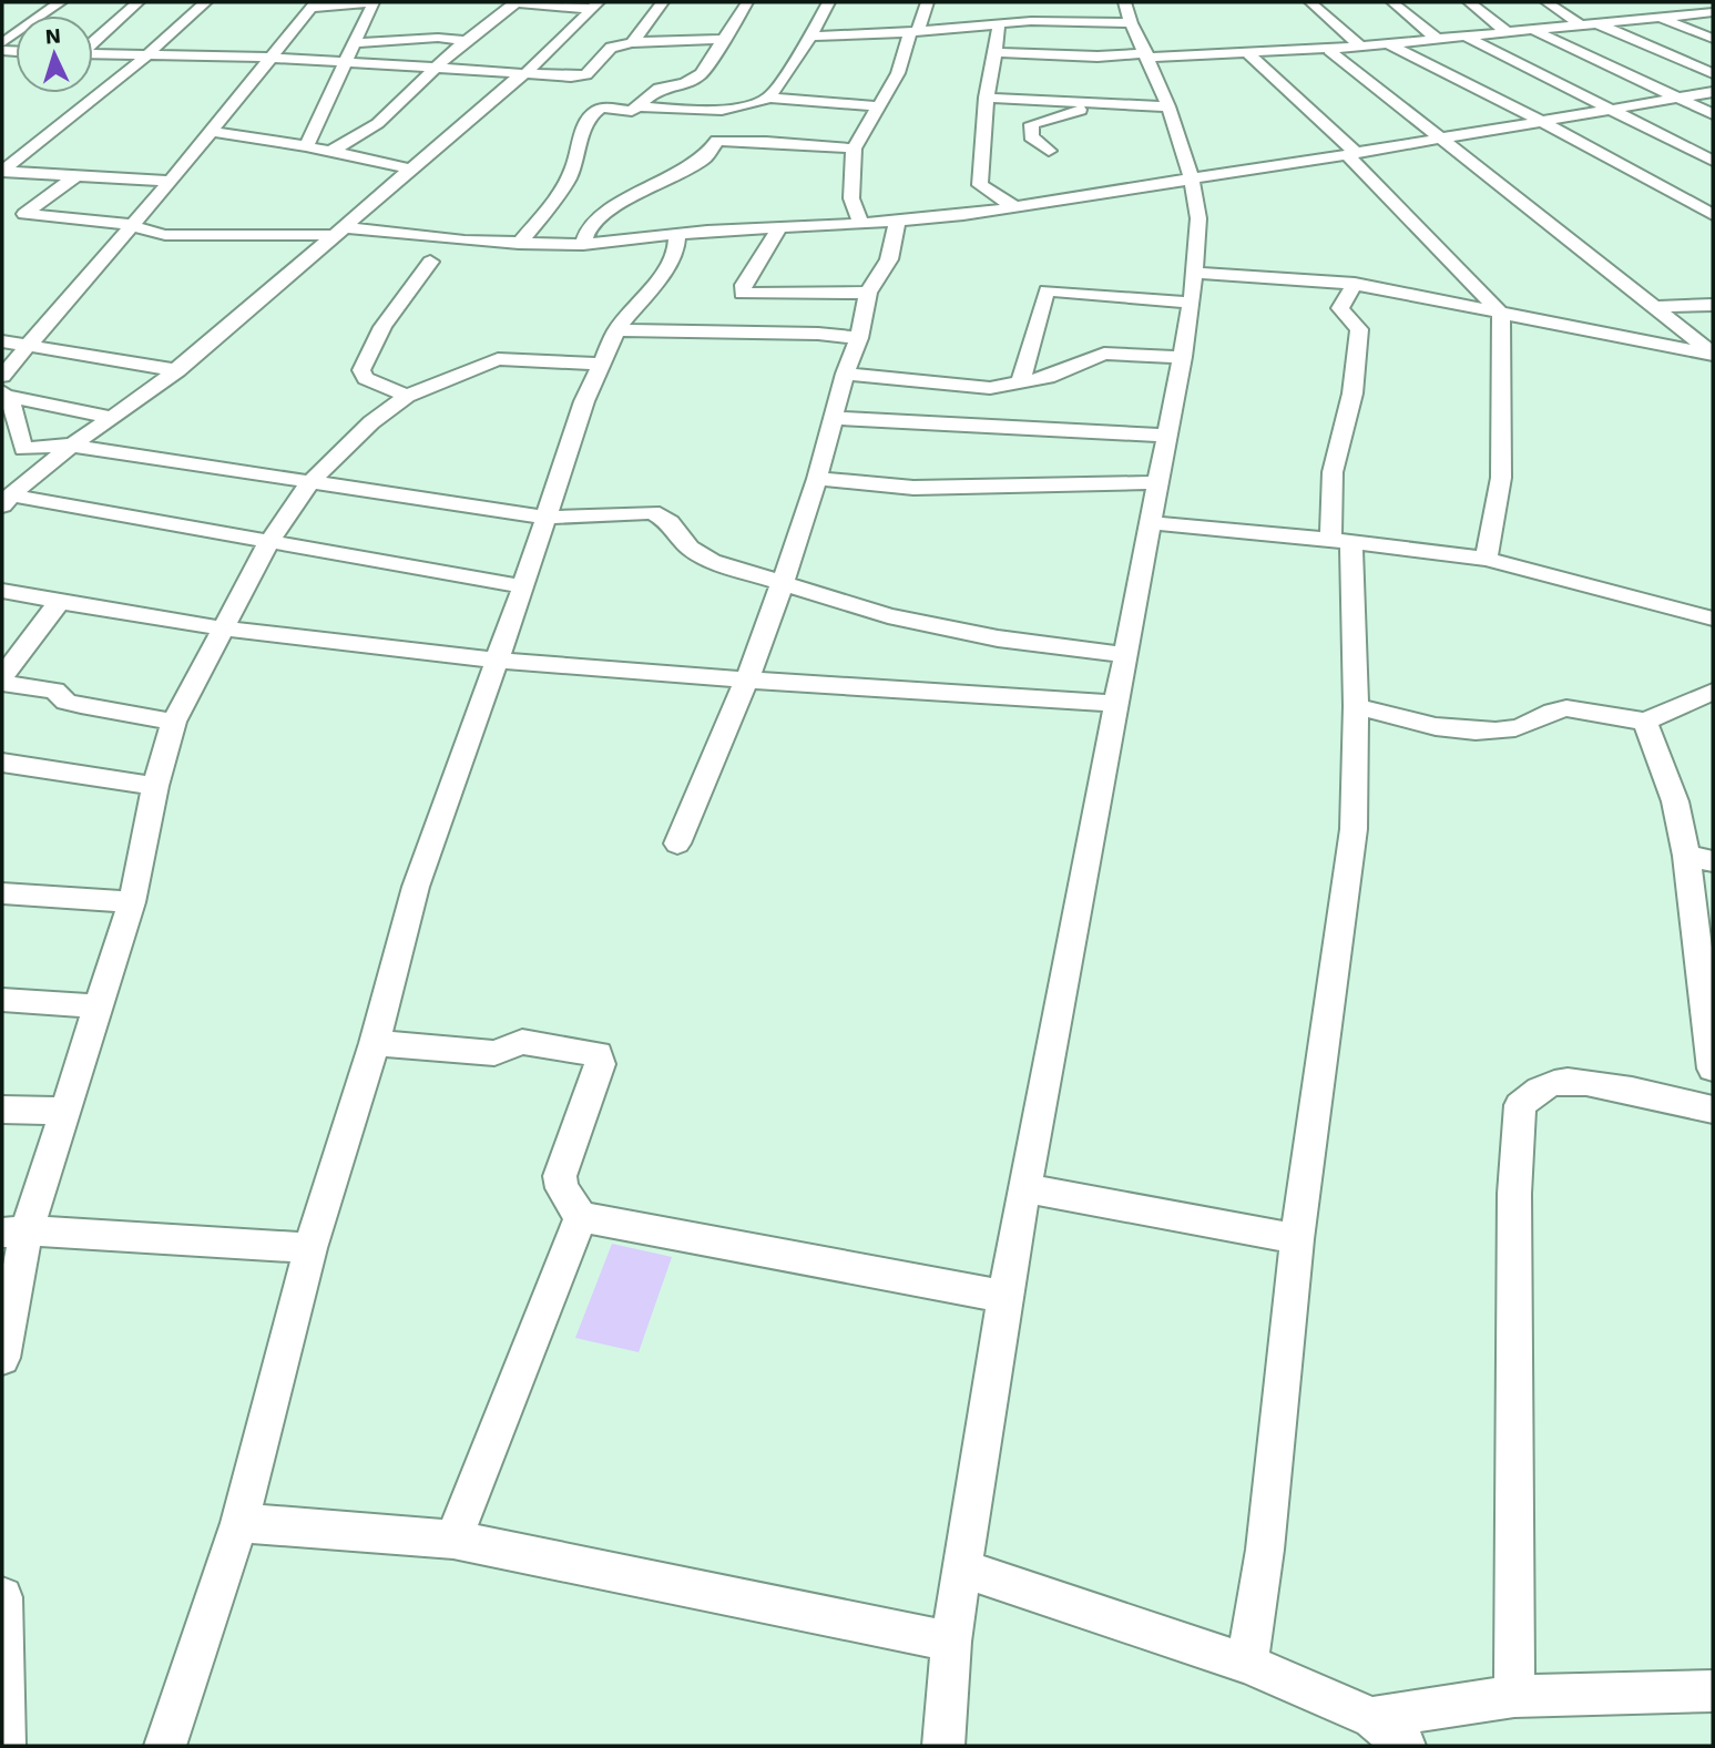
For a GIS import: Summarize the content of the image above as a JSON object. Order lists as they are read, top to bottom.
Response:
{
  "north": "top"
}
